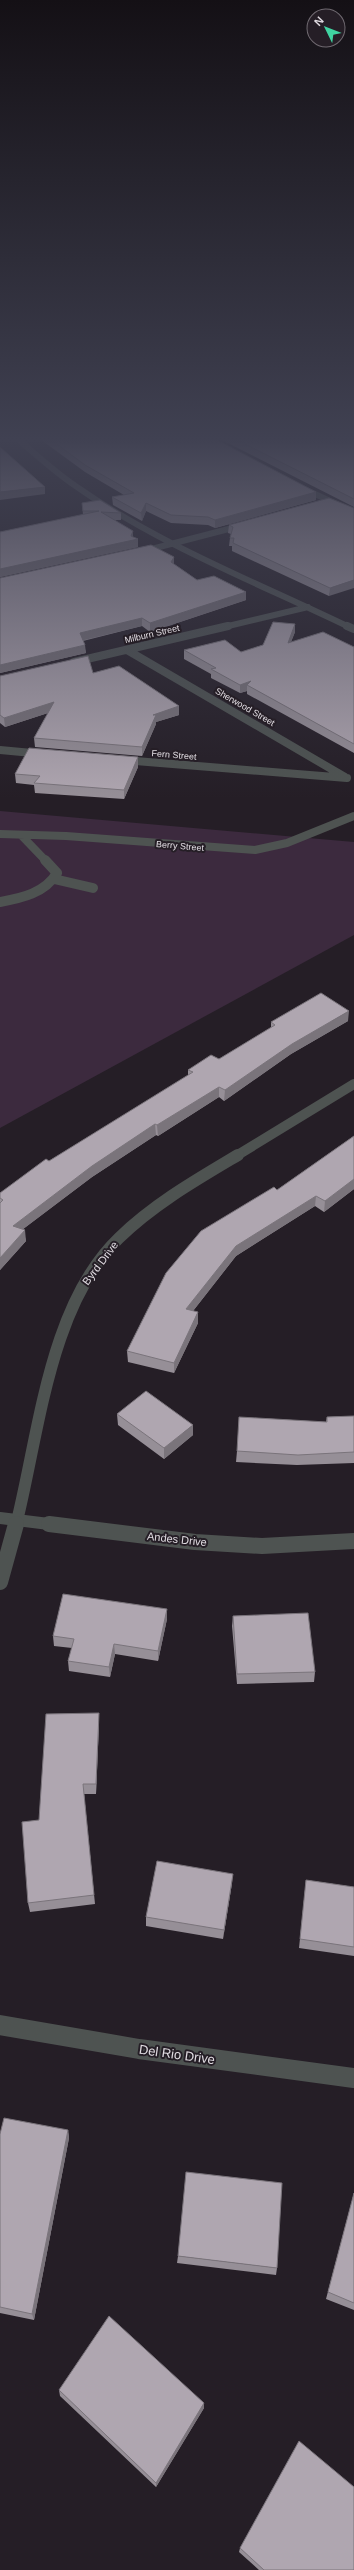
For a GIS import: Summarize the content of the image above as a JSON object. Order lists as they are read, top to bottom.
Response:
{
  "streets": {
    "street": [
      "Milburn Street",
      "Sherwood Street",
      "Fern Street",
      "Berry Street",
      "Byrd Drive",
      "Andes Drive",
      "Del Rio Drive"
    ]
  },
  "crossings": [
    ["Milburn Street", "Sherwood Street"],
    ["Sherwood Street", "Fern Street"],
    ["Byrd Drive", "Andes Drive"]
  ],
  "north": "top left"
}
